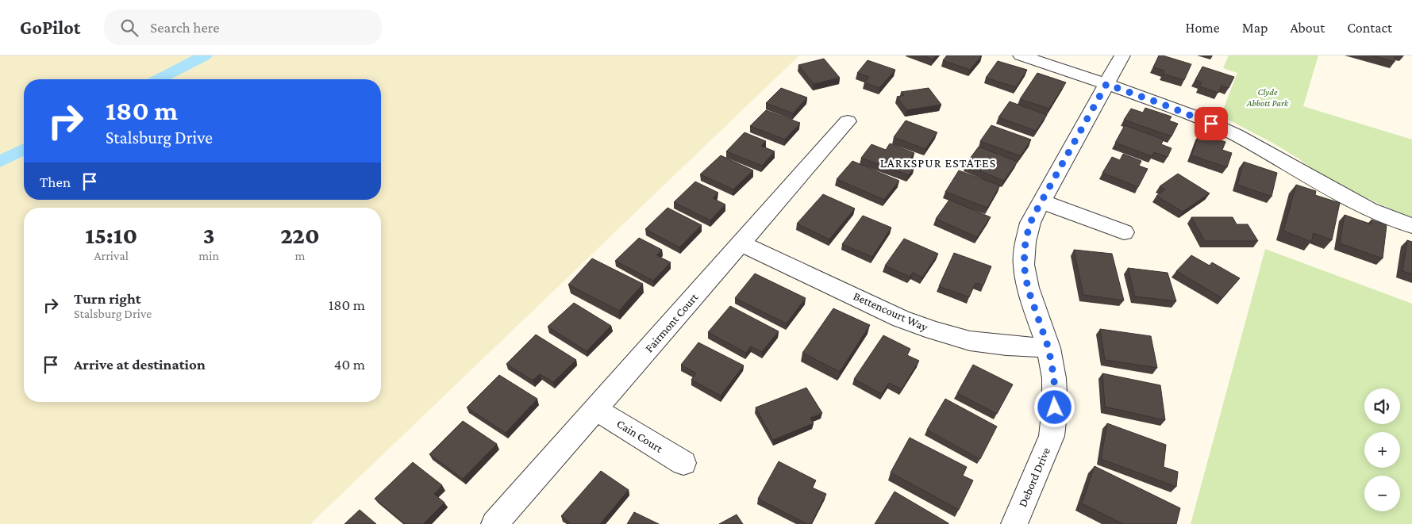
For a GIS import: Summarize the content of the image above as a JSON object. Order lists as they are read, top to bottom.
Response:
{
  "streets": {
    "street": [
      "Bettencourt Way",
      "Fairmont Court",
      "Cain Court",
      "Debord Drive"
    ]
  },
  "crossings": [
    ["Bettencourt Way", "Fairmont Court"],
    ["Bettencourt Way", "Debord Drive"],
    ["Fairmont Court", "Cain Court"]
  ],
  "districts": ["LARKSPUR ESTATES"],
  "parks": ["Clyde Abbott Park"],
  "page": {
    "header": "GoPilot",
    "search": "Search here",
    "nav": [
      "Home",
      "Map",
      "About",
      "Contact"
    ],
    "turn": ["180 m", "Stalsburg Drive"],
    "then": "Then",
    "eta": [
      "15:10",
      "Arrival",
      "3",
      "min",
      "220",
      "m"
    ],
    "list": [
      {
        "name": "Turn right",
        "note": "Stalsburg Drive",
        "value": "180 m"
      },
      {
        "name": "Arrive at destination",
        "value": "40 m"
      }
    ],
    "map_buttons": ["+", "−"]
  }
}
